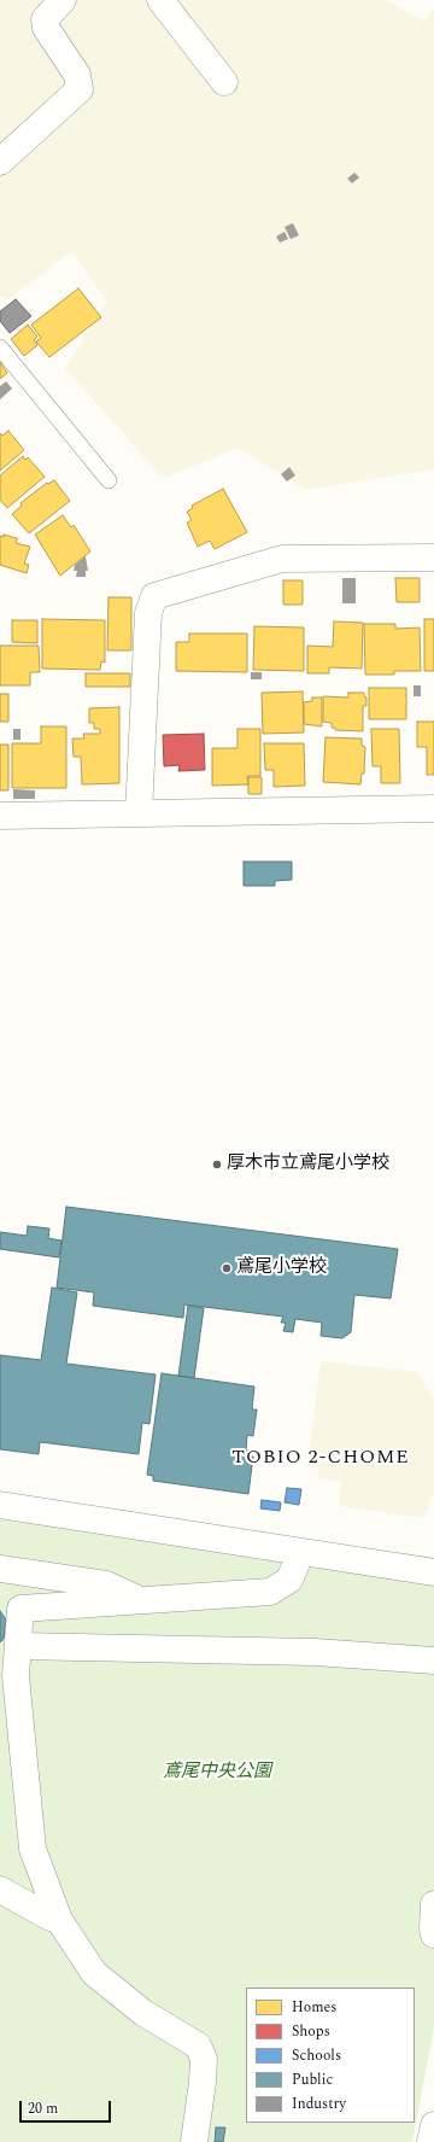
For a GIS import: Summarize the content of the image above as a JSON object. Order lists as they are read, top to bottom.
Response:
{
  "districts": ["TOBIO 2-CHOME"],
  "parks": ["鳶尾中央公園"],
  "places": ["厚木市立鳶尾小学校", "鳶尾小学校"],
  "legend": [
    "Homes",
    "Shops",
    "Schools",
    "Public",
    "Industry"
  ],
  "scale_bar": "20 m"
}
